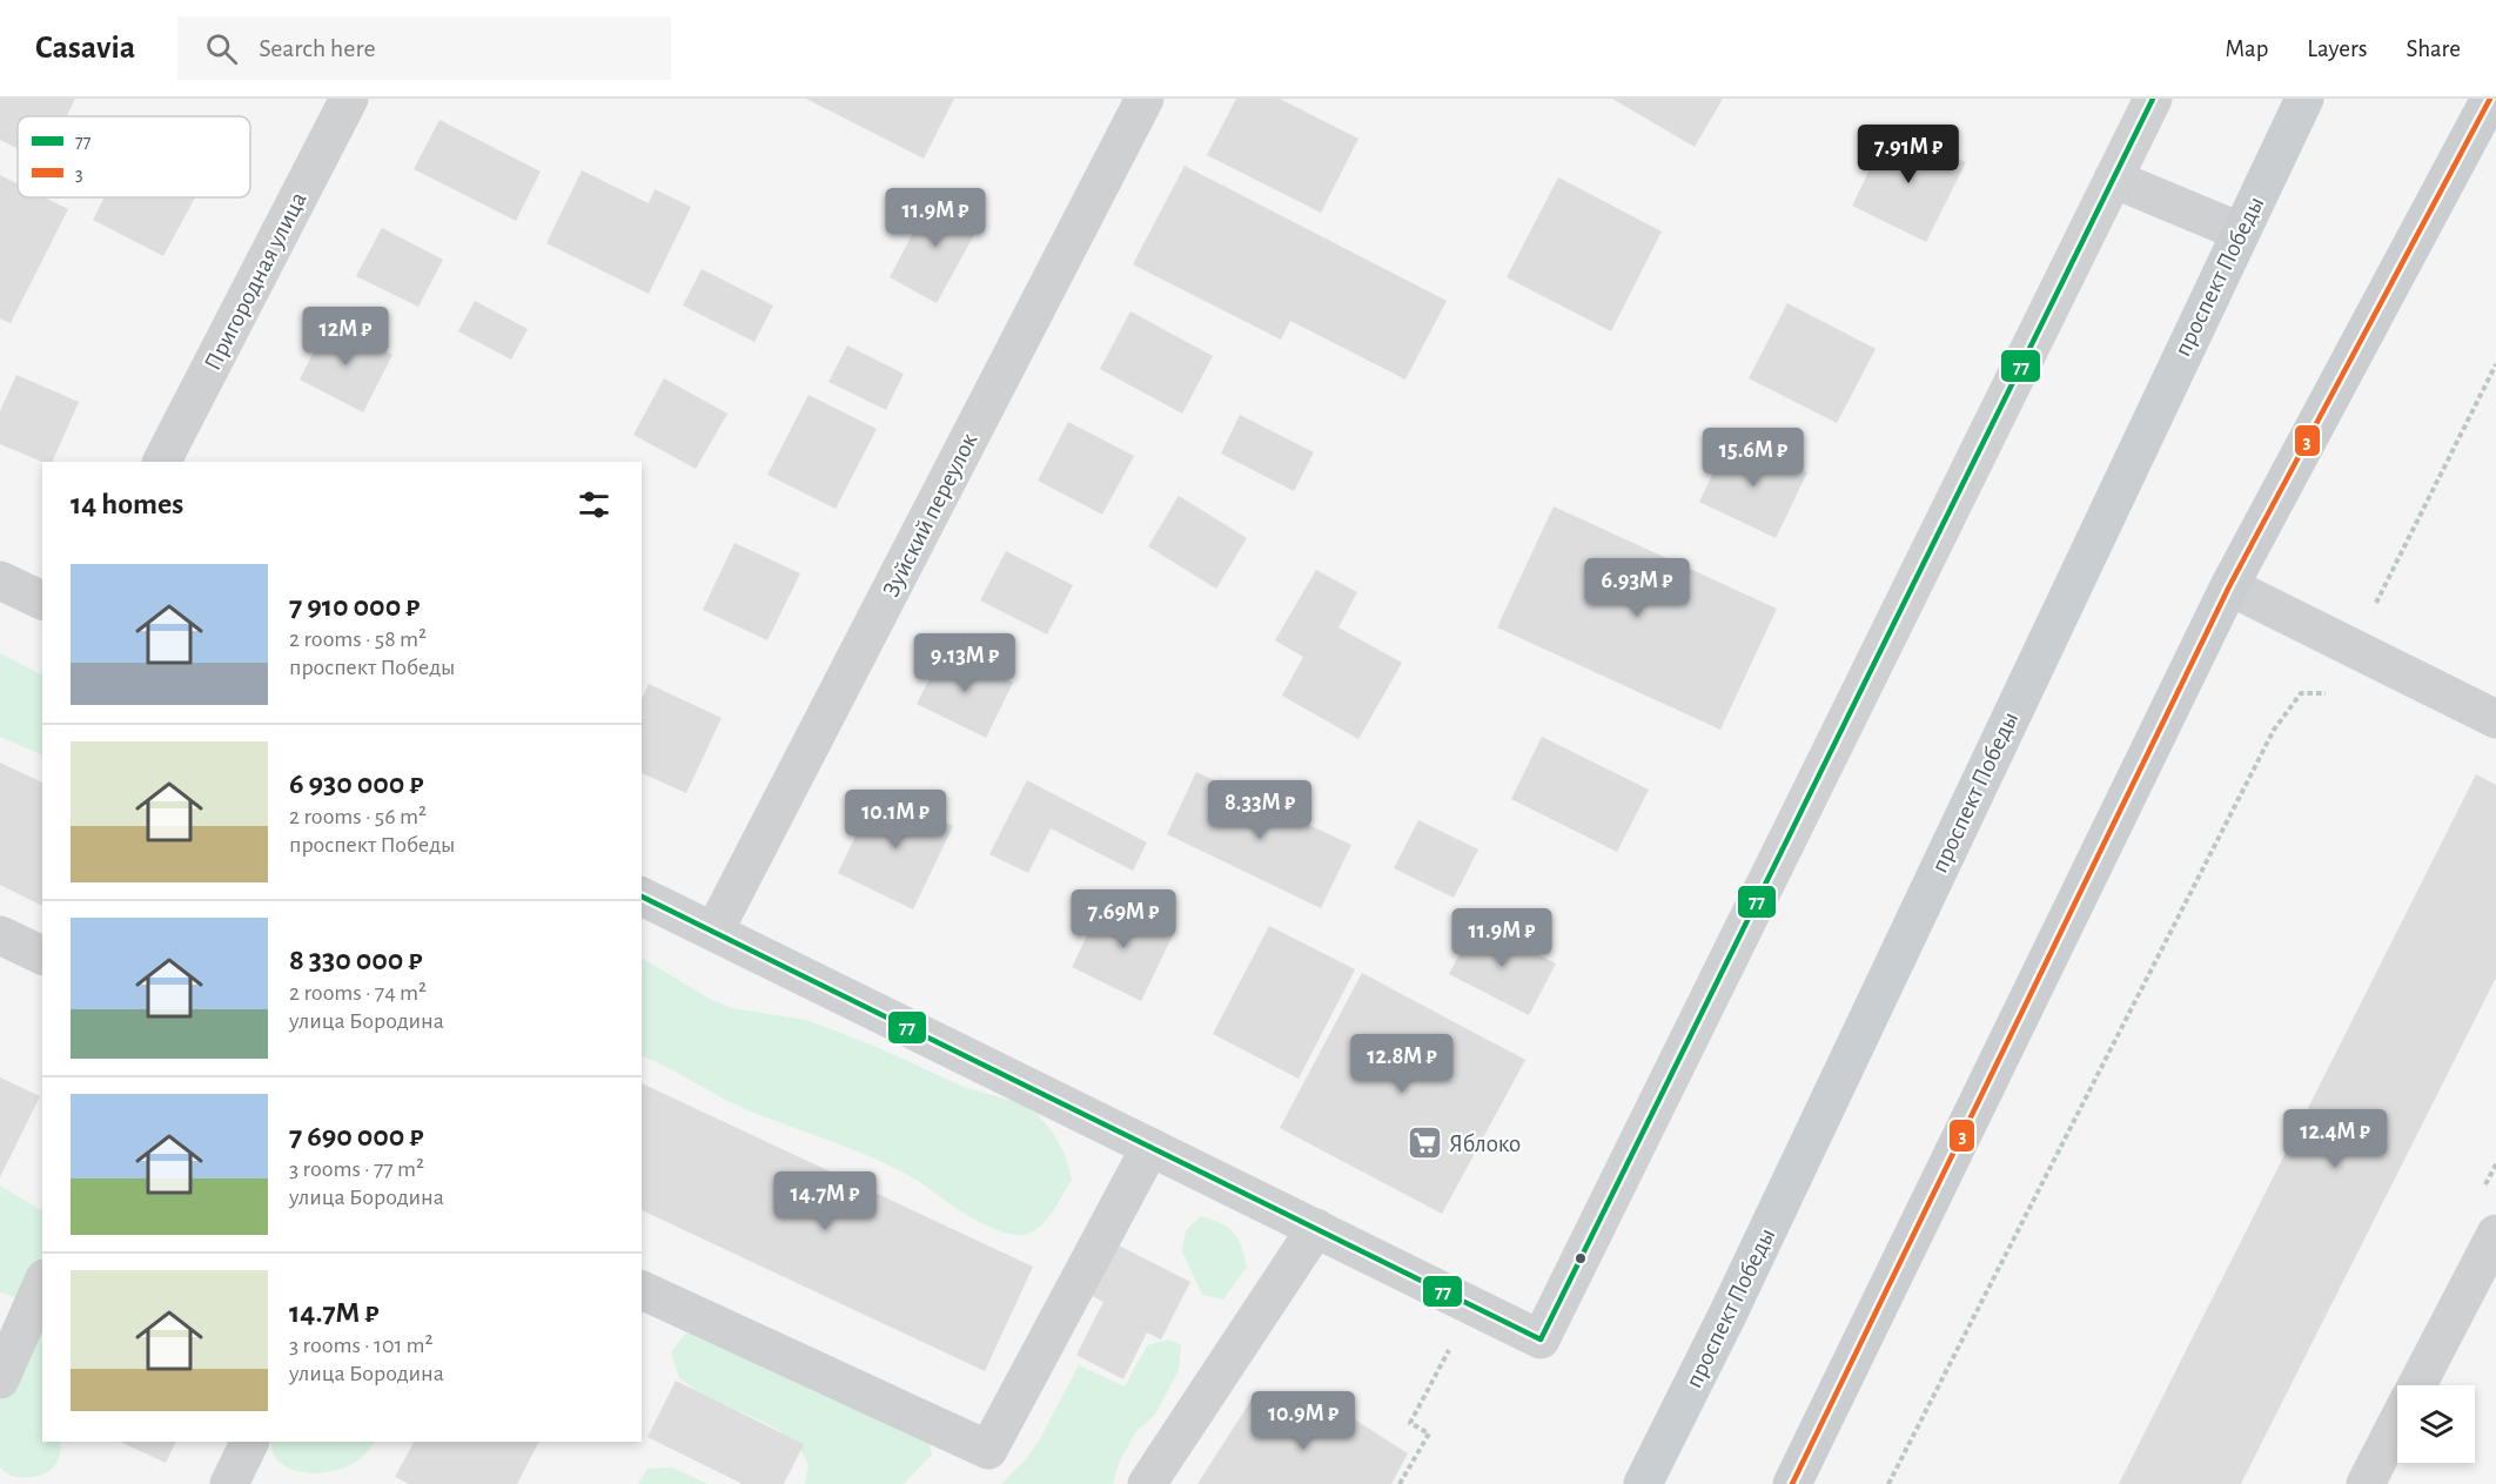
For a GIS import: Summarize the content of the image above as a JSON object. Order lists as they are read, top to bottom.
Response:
{
  "streets": {
    "main road": ["проспект Победы"],
    "street": ["Пригородная улица", "Зуйский переулок"]
  },
  "places": {
    "supermarket": ["Яблоко"]
  },
  "lines": ["transit line 77", "transit line 3"],
  "legend": ["77", "3"],
  "page": {
    "header": "Casavia",
    "search": "Search here",
    "nav": ["Map", "Layers", "Share"],
    "price": [
      "7.91M ₽",
      "11.9M ₽",
      "12M ₽",
      "15.6M ₽",
      "6.93M ₽",
      "9.13M ₽",
      "8.33M ₽",
      "10.1M ₽",
      "7.69M ₽",
      "11.9M ₽",
      "12.8M ₽",
      "12.4M ₽",
      "14.7M ₽",
      "10.9M ₽"
    ],
    "heading": "14 homes",
    "list": [
      {
        "name": "7 910 000 ₽",
        "note": "2 rooms · 58 m² · проспект Победы"
      },
      {
        "name": "6 930 000 ₽",
        "note": "2 rooms · 56 m² · проспект Победы"
      },
      {
        "name": "8 330 000 ₽",
        "note": "2 rooms · 74 m² · улица Бородина"
      },
      {
        "name": "7 690 000 ₽",
        "note": "3 rooms · 77 m² · улица Бородина"
      },
      {
        "name": "14.7M ₽",
        "note": "3 rooms · 101 m² · улица Бородина"
      }
    ]
  }
}
